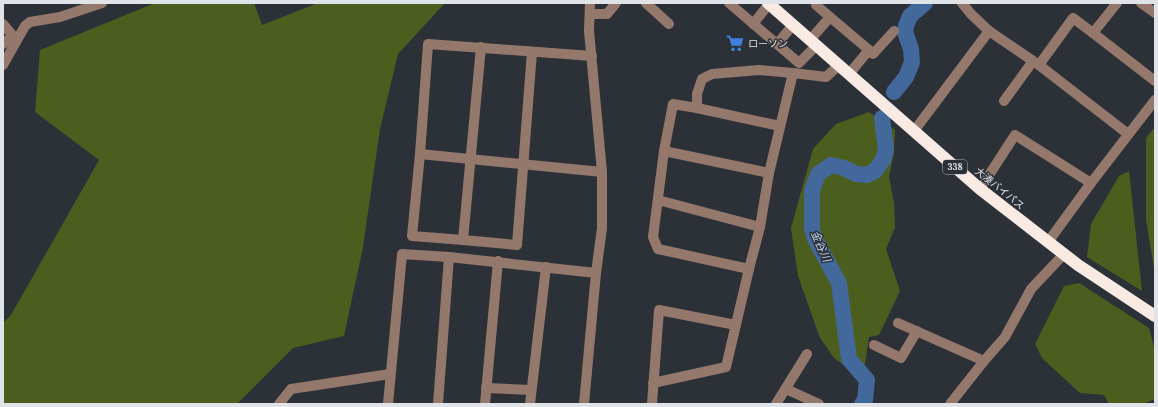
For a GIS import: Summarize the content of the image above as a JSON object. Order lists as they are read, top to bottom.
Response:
{
  "streets": {
    "highway": ["338", "大湊バイパス"]
  },
  "water": ["金谷川"],
  "places": {
    "supermarket": ["ローソン"]
  }
}
